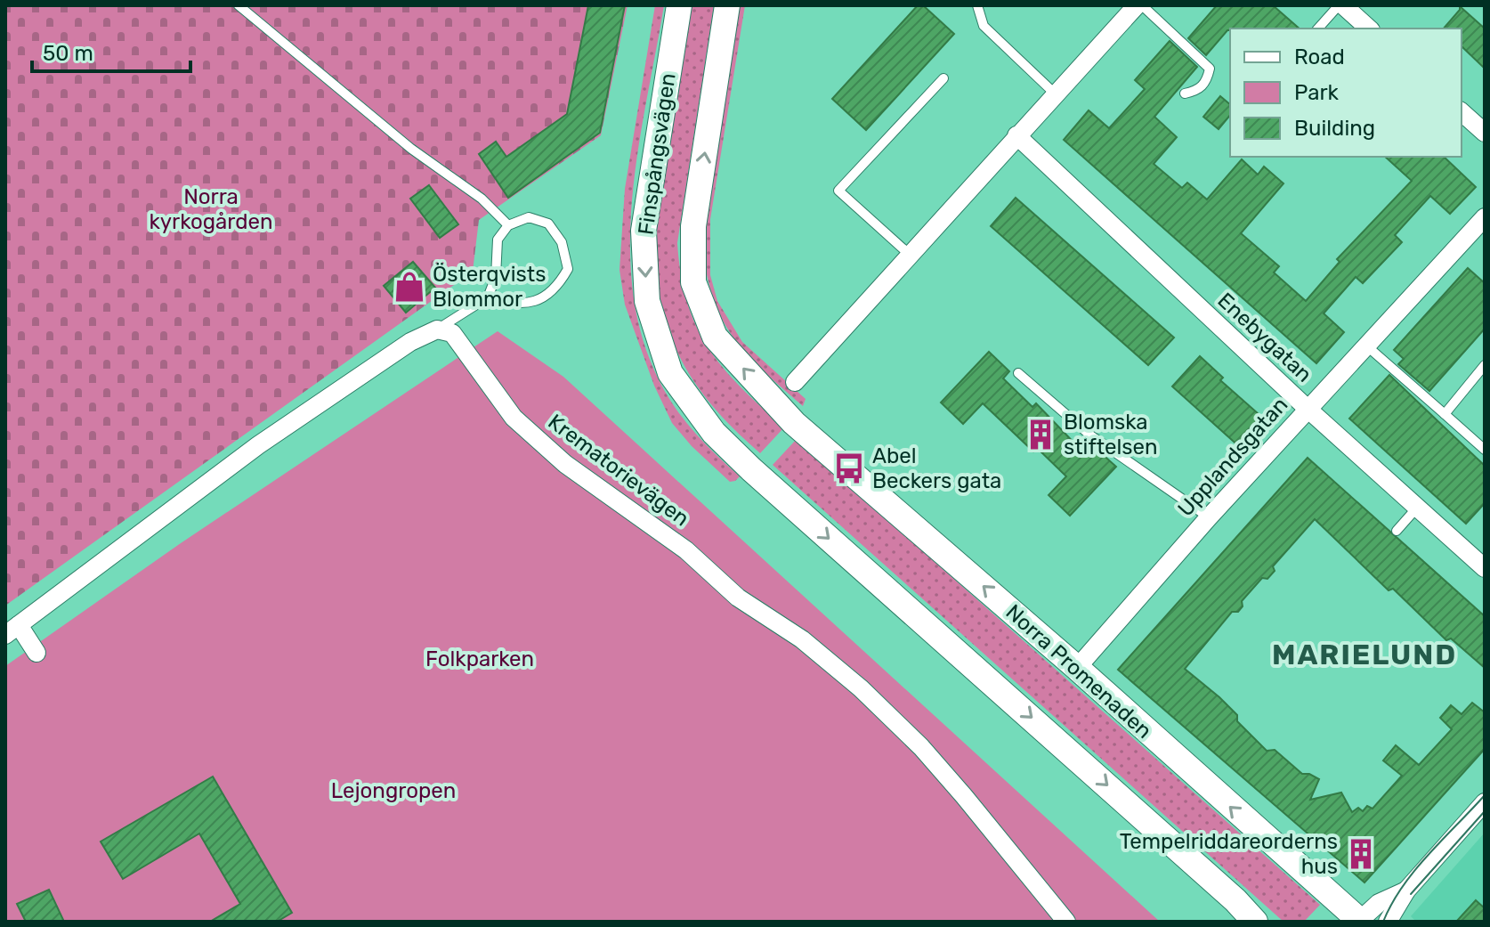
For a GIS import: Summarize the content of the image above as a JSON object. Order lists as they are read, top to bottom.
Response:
{
  "streets": {
    "main road": ["Finspångsvägen", "Norra Promenaden"],
    "street": ["Enebygatan", "Upplandsgatan", "Krematorievägen"]
  },
  "crossings": [
    ["Enebygatan", "Upplandsgatan"],
    ["Upplandsgatan", "Norra Promenaden"]
  ],
  "one_way": ["Finspångsvägen", "Norra Promenaden"],
  "districts": ["MARIELUND"],
  "parks": ["Norra kyrkogården", "Folkparken", "Lejongropen"],
  "places": {
    "shop": ["Österqvists Blommor"],
    "building": ["Blomska stiftelsen", "Tempelriddareorderns hus"],
    "bus stop": ["Abel Beckers gata"]
  },
  "legend": ["Road", "Park", "Building"],
  "scale_bar": "50 m"
}
